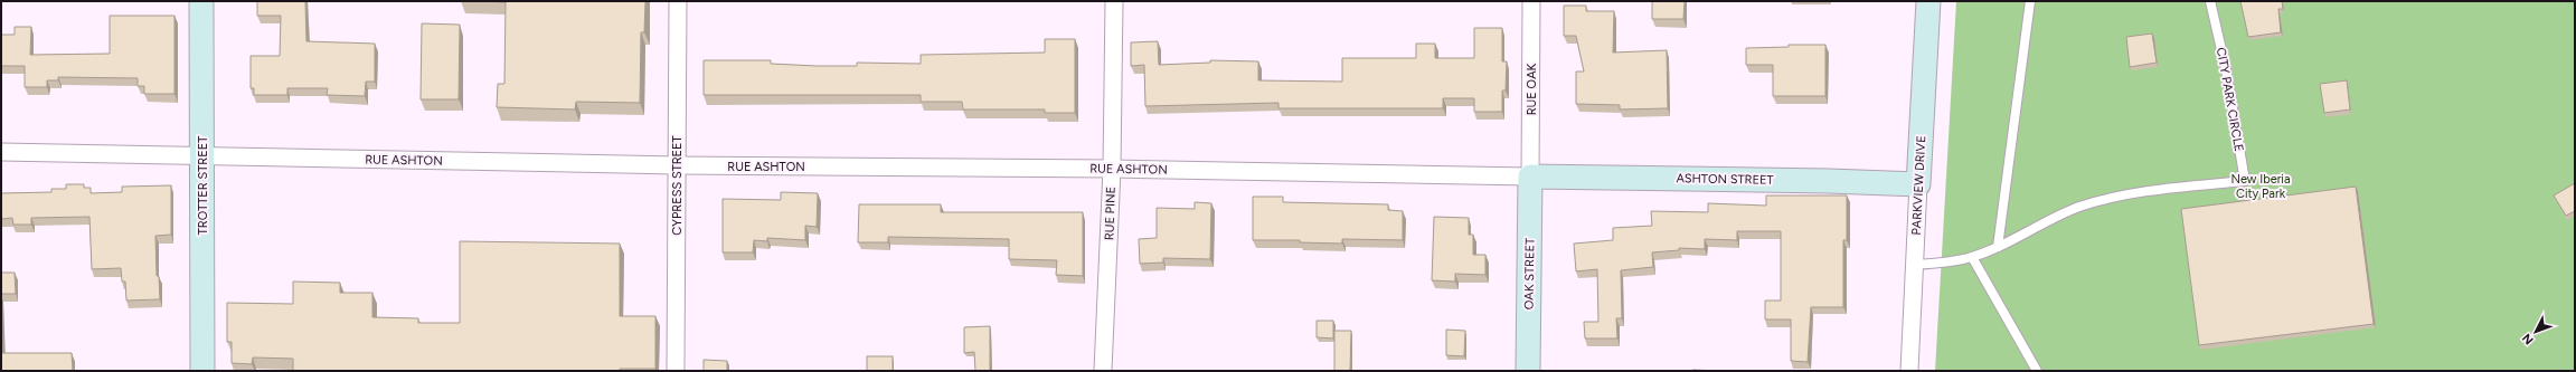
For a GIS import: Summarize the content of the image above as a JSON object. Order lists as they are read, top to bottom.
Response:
{
  "streets": {
    "main road": [
      "ASHTON STREET",
      "TROTTER STREET",
      "PARKVIEW DRIVE",
      "OAK STREET"
    ],
    "street": [
      "RUE OAK",
      "RUE ASHTON",
      "CYPRESS STREET",
      "RUE PINE"
    ],
    "lane": ["CITY PARK CIRCLE"]
  },
  "crossings": [
    ["RUE OAK", "RUE ASHTON"],
    ["RUE OAK", "ASHTON STREET"],
    ["RUE OAK", "OAK STREET"],
    ["CITY PARK CIRCLE", "PARKVIEW DRIVE"],
    ["RUE ASHTON", "ASHTON STREET"],
    ["RUE ASHTON", "TROTTER STREET"],
    ["RUE ASHTON", "CYPRESS STREET"],
    ["RUE ASHTON", "RUE PINE"],
    ["RUE ASHTON", "OAK STREET"],
    ["ASHTON STREET", "PARKVIEW DRIVE"],
    ["ASHTON STREET", "OAK STREET"]
  ],
  "parks": ["New Iberia City Park"],
  "north": "bottom left"
}
